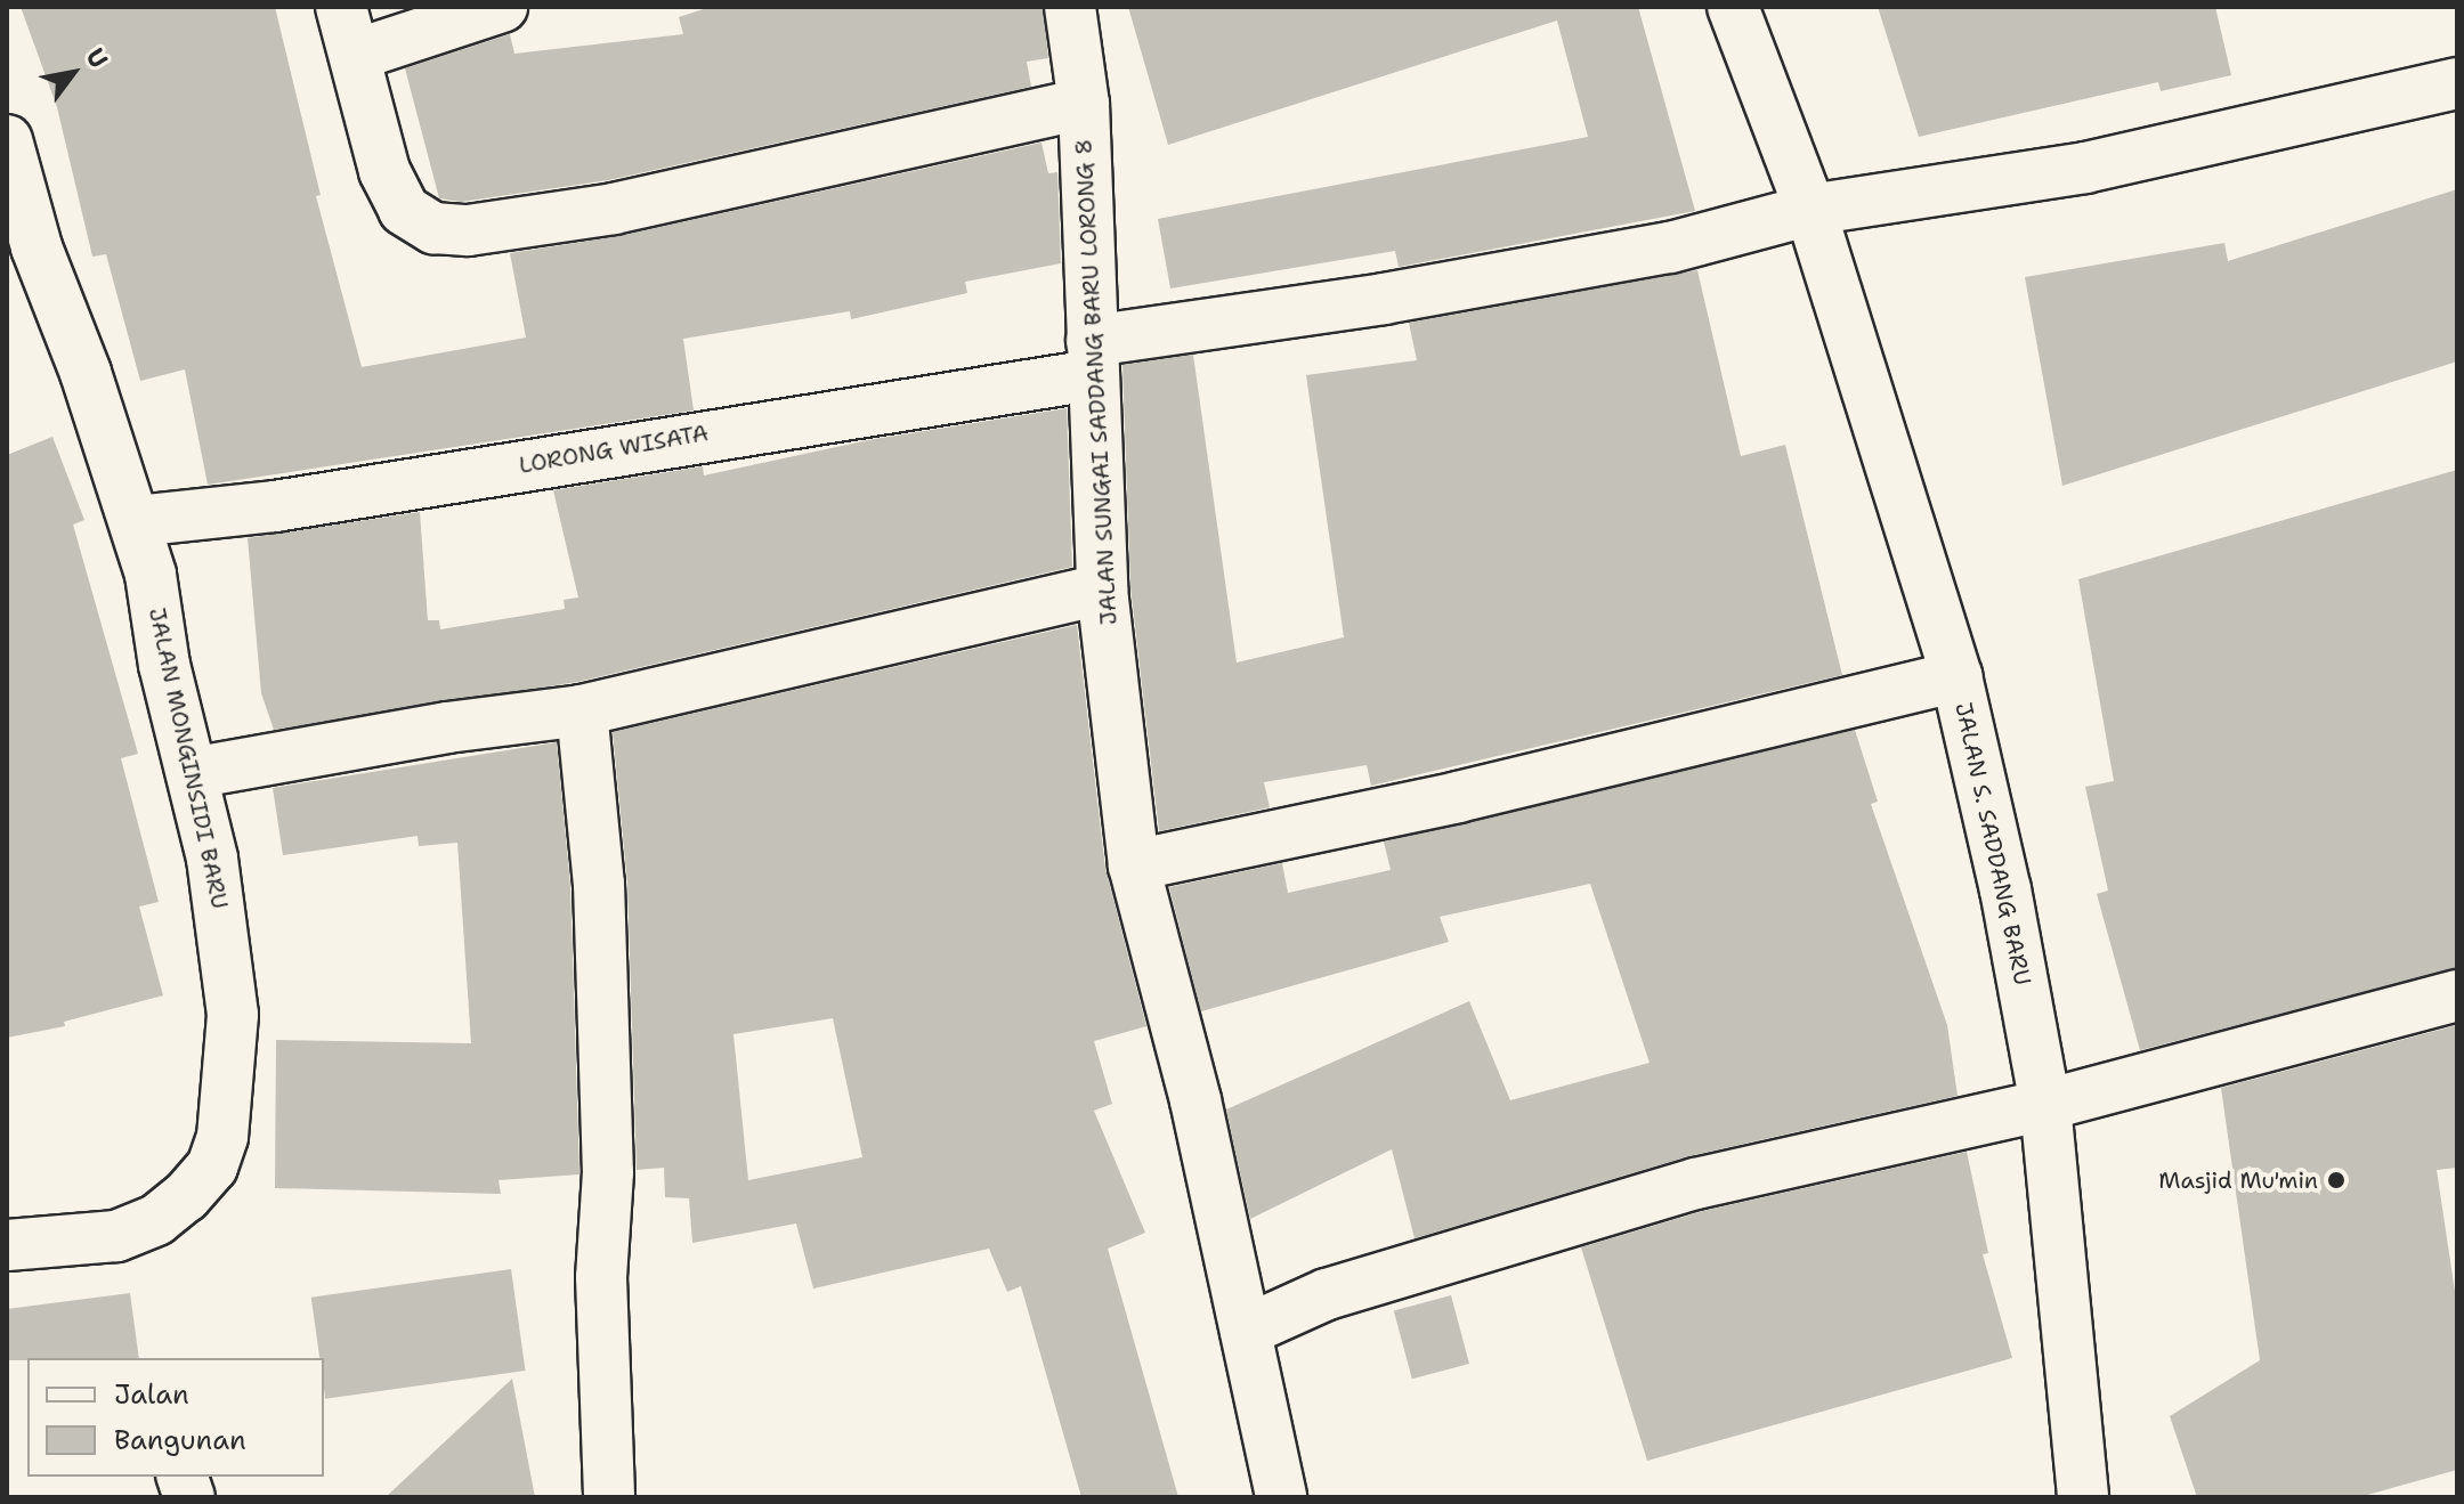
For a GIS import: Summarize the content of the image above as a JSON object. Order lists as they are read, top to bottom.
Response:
{
  "streets": {
    "street": [
      "JALAN SUNGAI SADDANG BARU LORONG 8",
      "LORONG WISATA",
      "JALAN MONGINSIDI BARU",
      "JALAN S. SADDANG BARU"
    ]
  },
  "crossings": [
    ["JALAN SUNGAI SADDANG BARU LORONG 8", "LORONG WISATA"],
    ["LORONG WISATA", "JALAN MONGINSIDI BARU"],
    ["LORONG WISATA", "JALAN S. SADDANG BARU"]
  ],
  "places": ["Masjid Mu'min"],
  "legend": ["Jalan", "Bangunan"],
  "north": "top right"
}
